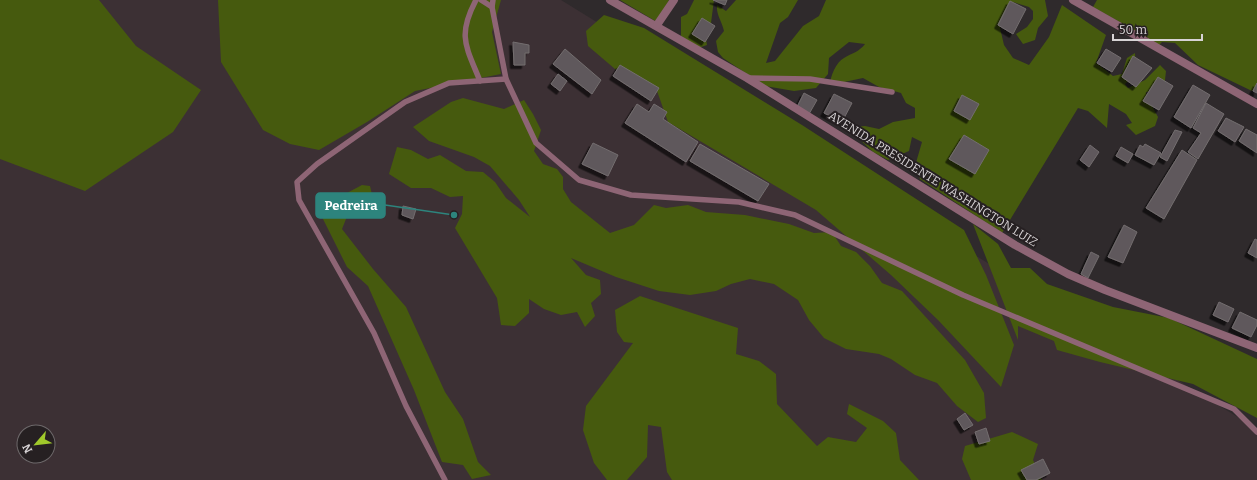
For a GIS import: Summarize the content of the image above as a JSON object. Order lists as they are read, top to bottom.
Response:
{
  "streets": {
    "street": ["AVENIDA PRESIDENTE WASHINGTON LUIZ"]
  },
  "places": ["Pedreira"],
  "scale_bar": "50 m",
  "north": "bottom left"
}
